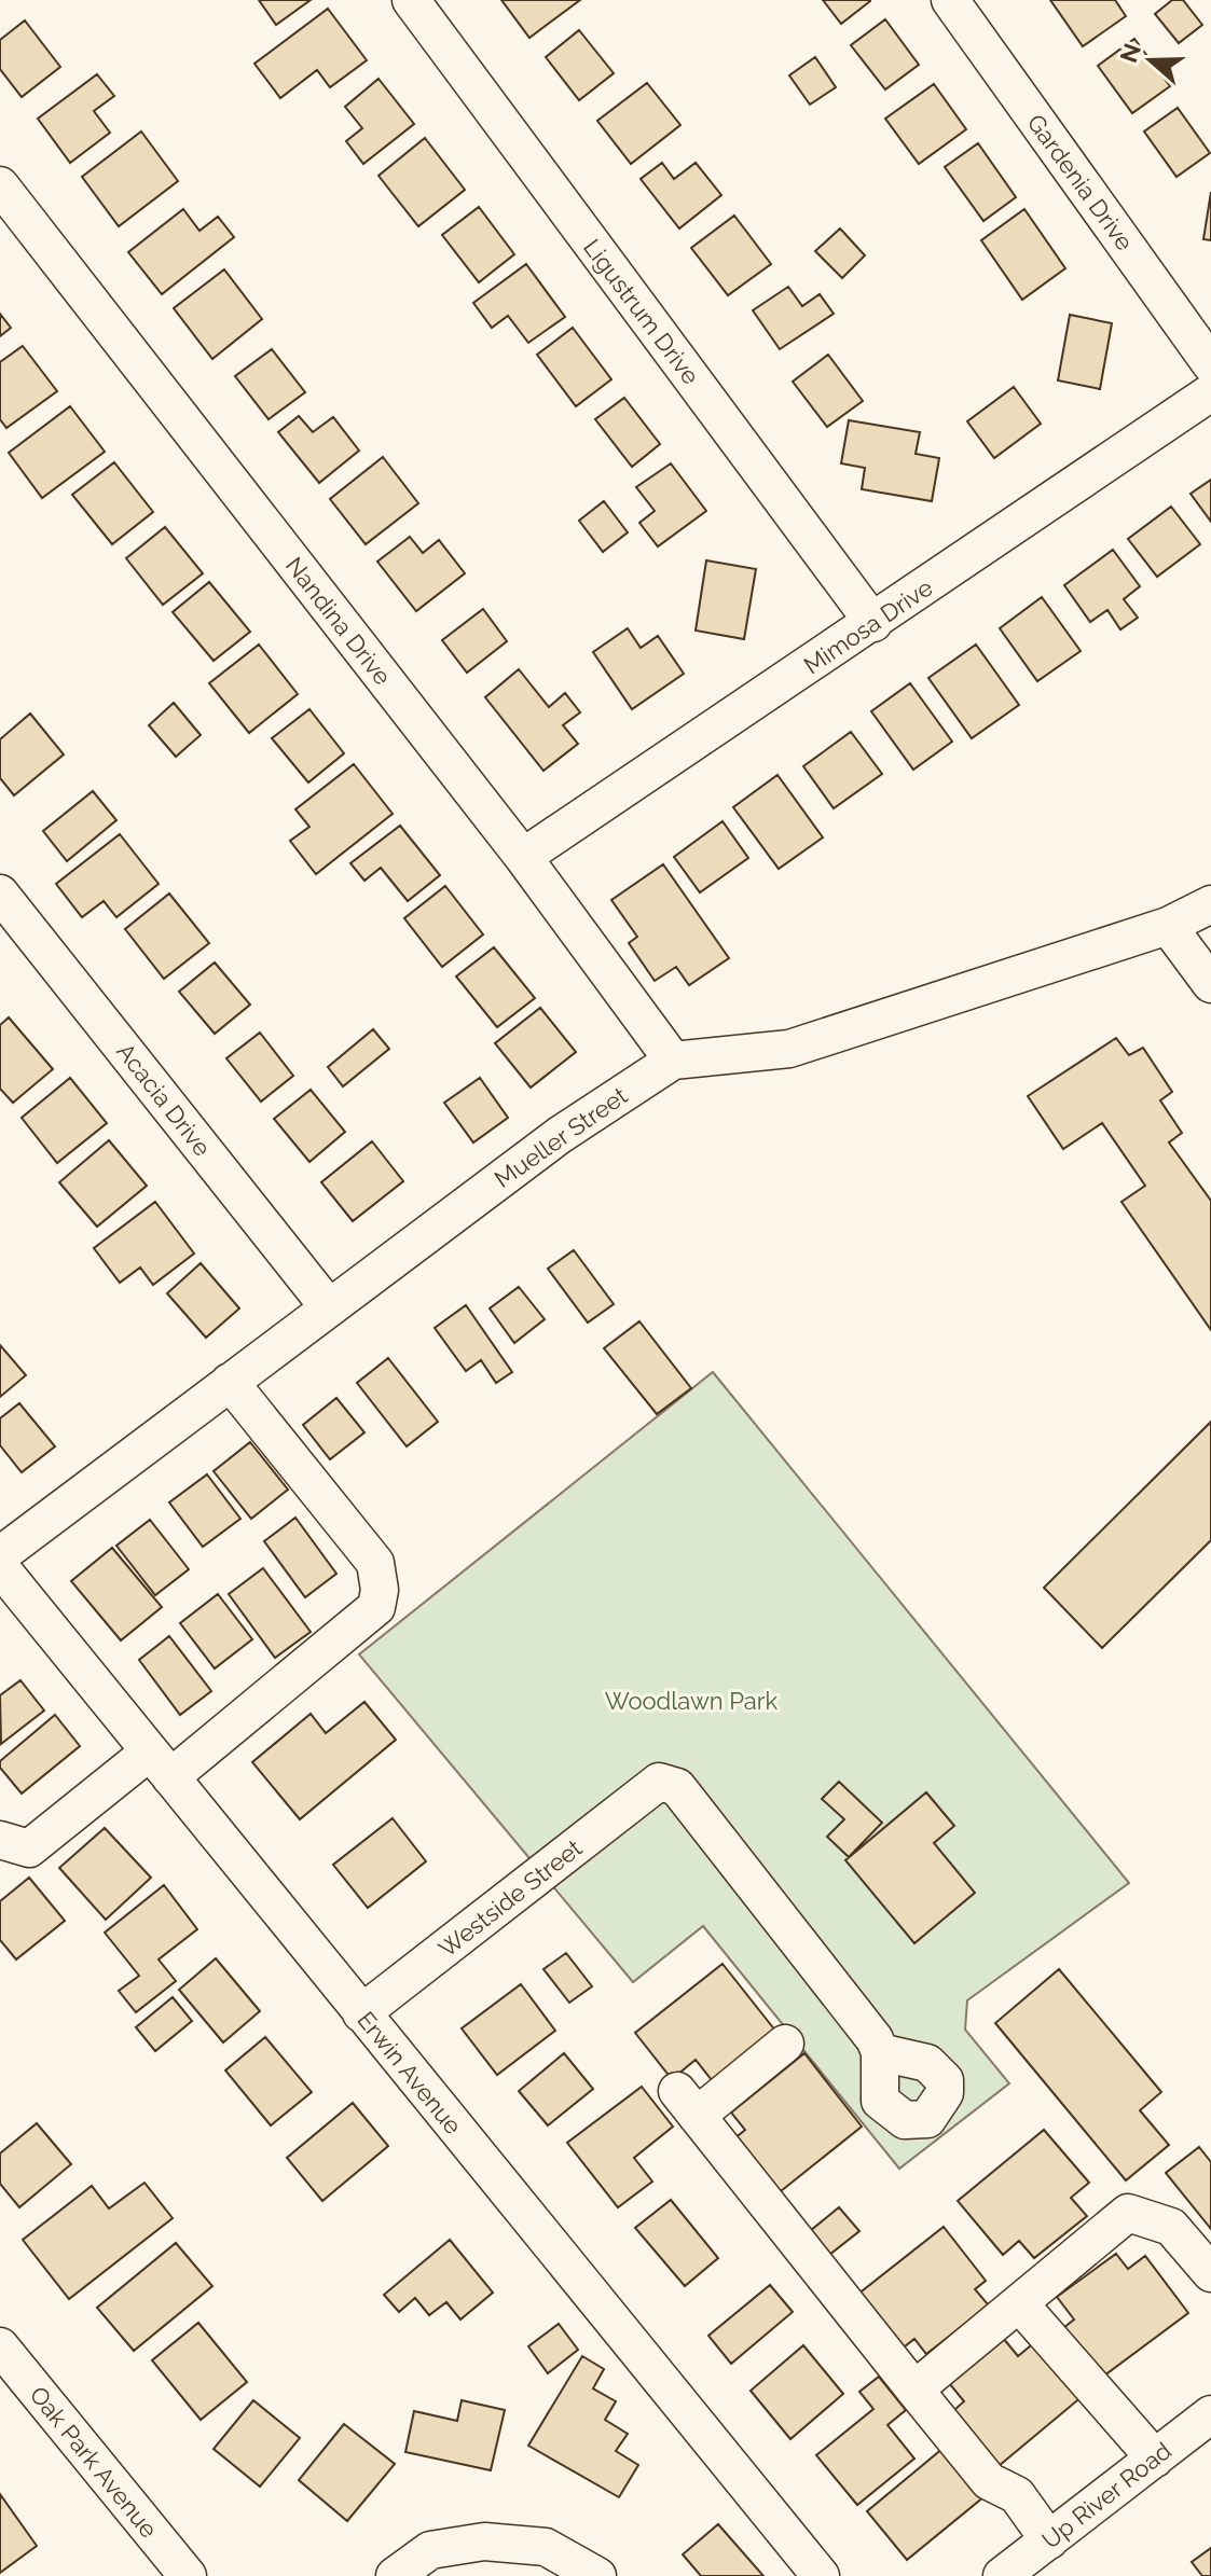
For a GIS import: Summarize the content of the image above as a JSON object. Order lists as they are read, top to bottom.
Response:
{
  "streets": {
    "street": [
      "Gardenia Drive",
      "Ligustrum Drive",
      "Nandina Drive",
      "Mimosa Drive",
      "Acacia Drive",
      "Mueller Street",
      "Westside Street",
      "Erwin Avenue",
      "Oak Park Avenue",
      "Up River Road"
    ]
  },
  "crossings": [
    ["Ligustrum Drive", "Mimosa Drive"],
    ["Nandina Drive", "Mimosa Drive"],
    ["Nandina Drive", "Mueller Street"],
    ["Acacia Drive", "Mueller Street"],
    ["Westside Street", "Erwin Avenue"]
  ],
  "parks": ["Woodlawn Park"],
  "north": "left"
}
